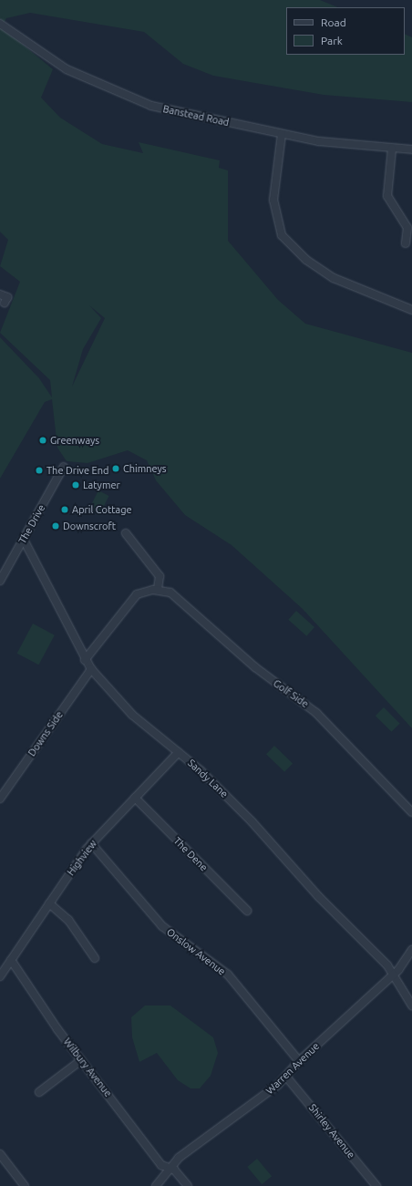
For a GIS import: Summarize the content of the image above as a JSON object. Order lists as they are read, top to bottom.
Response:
{
  "streets": {
    "street": [
      "Banstead Road",
      "The Drive",
      "Golf Side",
      "Downs Side",
      "Sandy Lane",
      "The Dene",
      "Highview",
      "Onslow Avenue",
      "Wilbury Avenue",
      "Warren Avenue",
      "Shirley Avenue"
    ]
  },
  "crossings": [
    ["The Drive", "Sandy Lane"],
    ["Downs Side", "Sandy Lane"],
    ["Sandy Lane", "Highview"],
    ["Sandy Lane", "Warren Avenue"],
    ["The Dene", "Highview"],
    ["Highview", "Onslow Avenue"],
    ["Highview", "Wilbury Avenue"],
    ["Onslow Avenue", "Warren Avenue"],
    ["Wilbury Avenue", "Warren Avenue"],
    ["Warren Avenue", "Shirley Avenue"]
  ],
  "places": [
    "Greenways",
    "Chimneys",
    "The Drive End",
    "Latymer",
    "April Cottage",
    "Downscroft"
  ],
  "legend": ["Road", "Park"]
}
